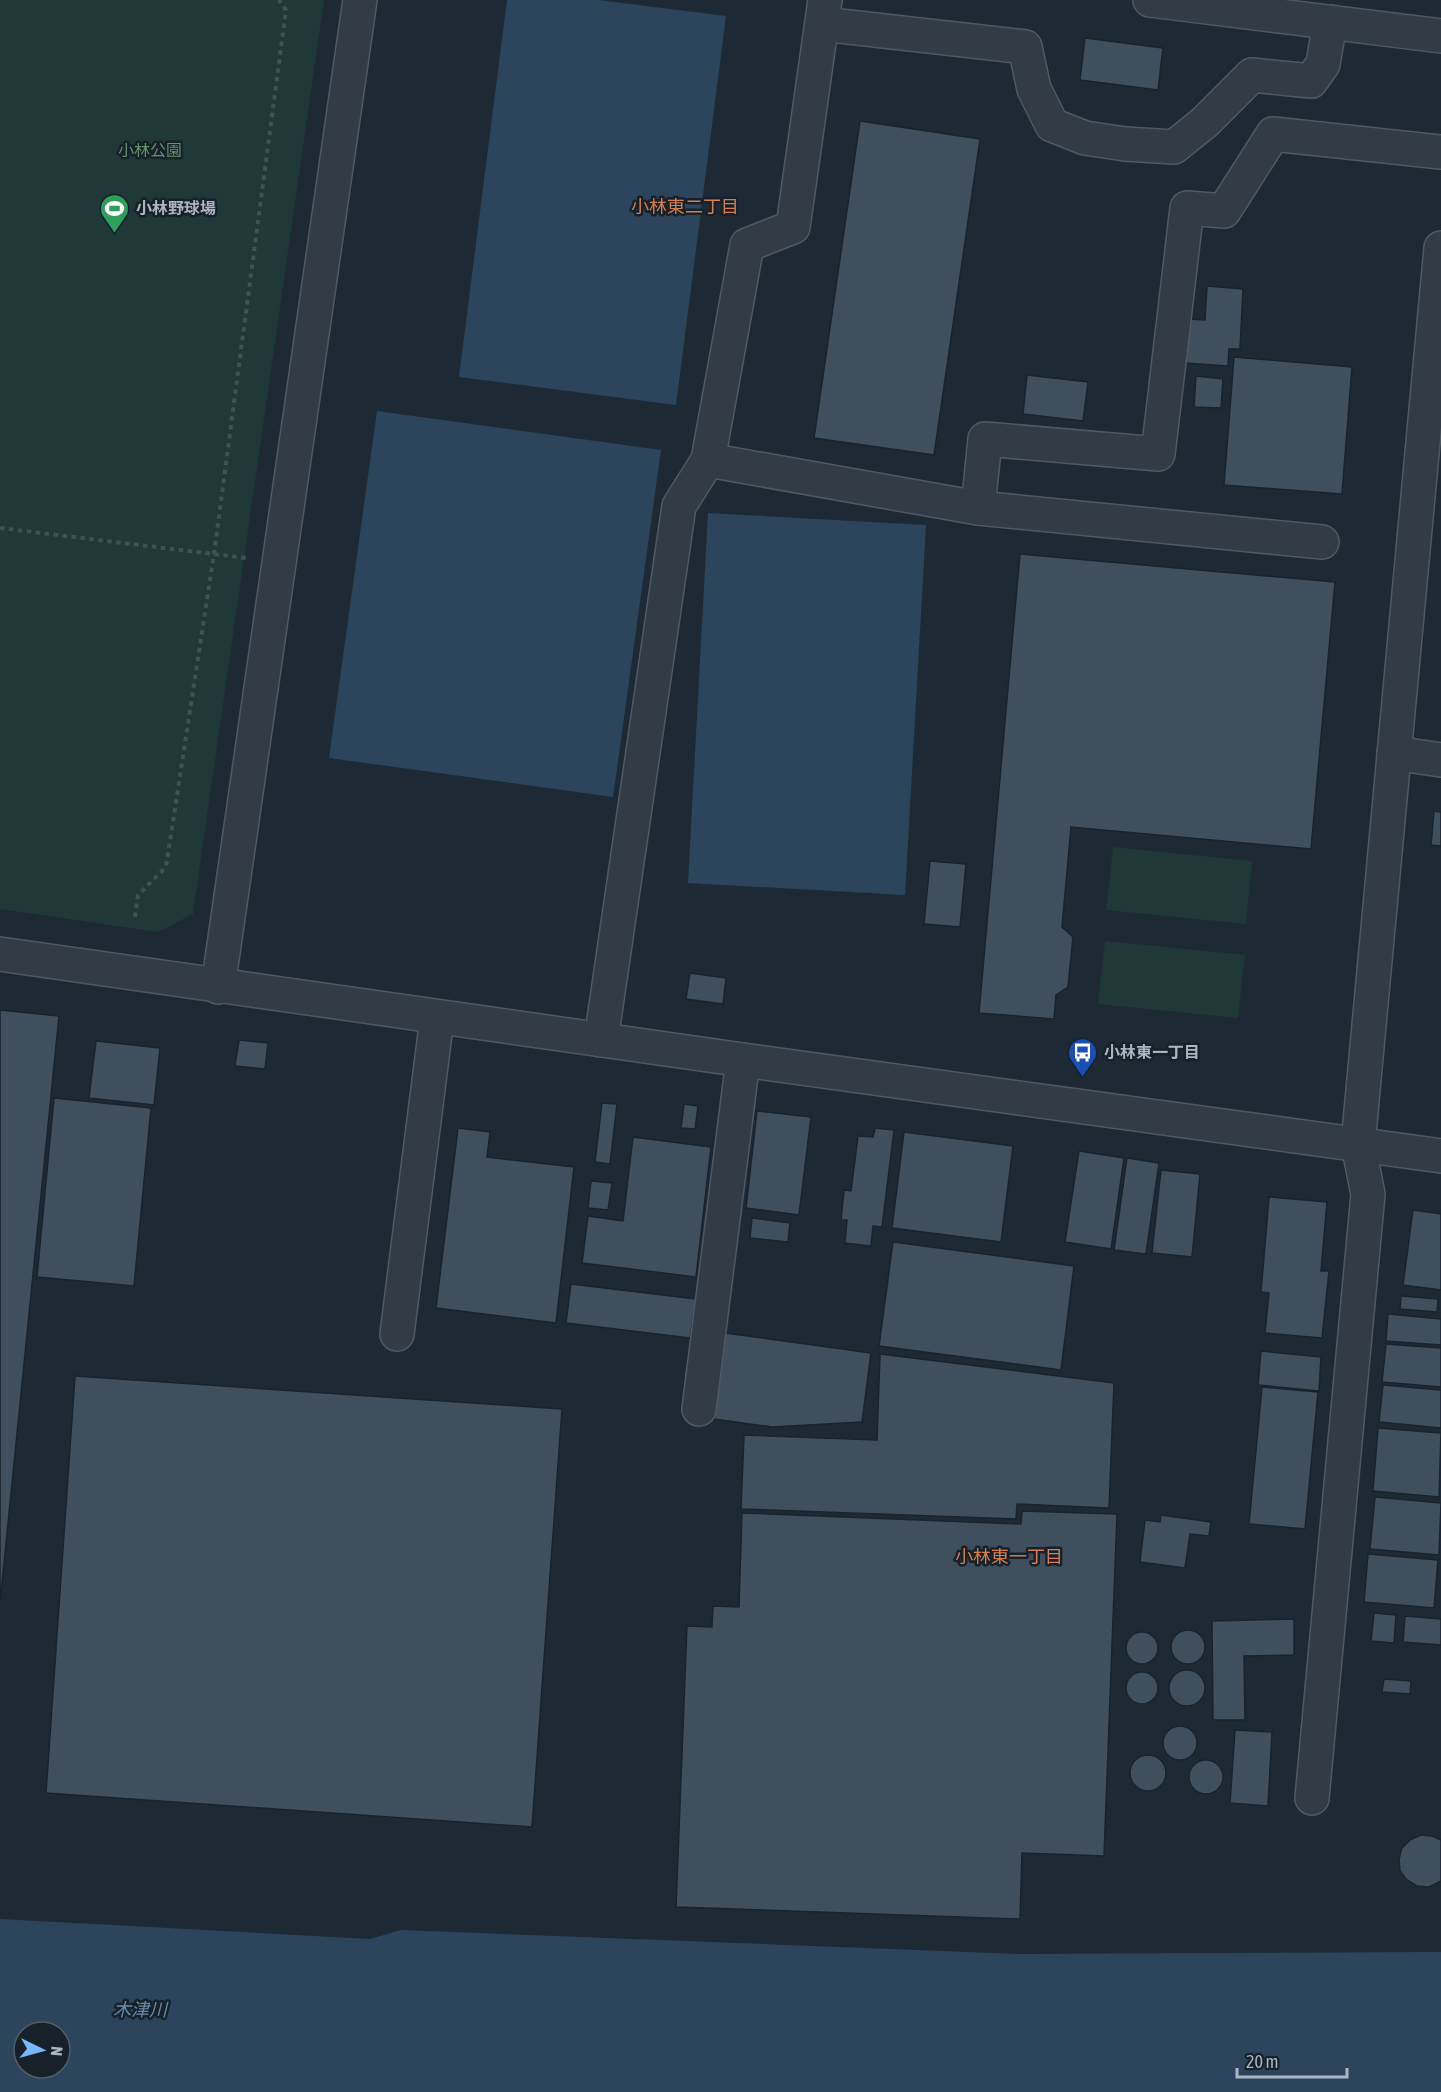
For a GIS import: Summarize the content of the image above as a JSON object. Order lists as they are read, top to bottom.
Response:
{
  "districts": ["小林東二丁目", "小林東一丁目"],
  "water": ["木津川"],
  "parks": ["小林公園"],
  "places": {
    "sports": ["小林野球場"],
    "bus stop": ["小林東一丁目"]
  },
  "scale_bar": "20 m",
  "north": "right"
}
